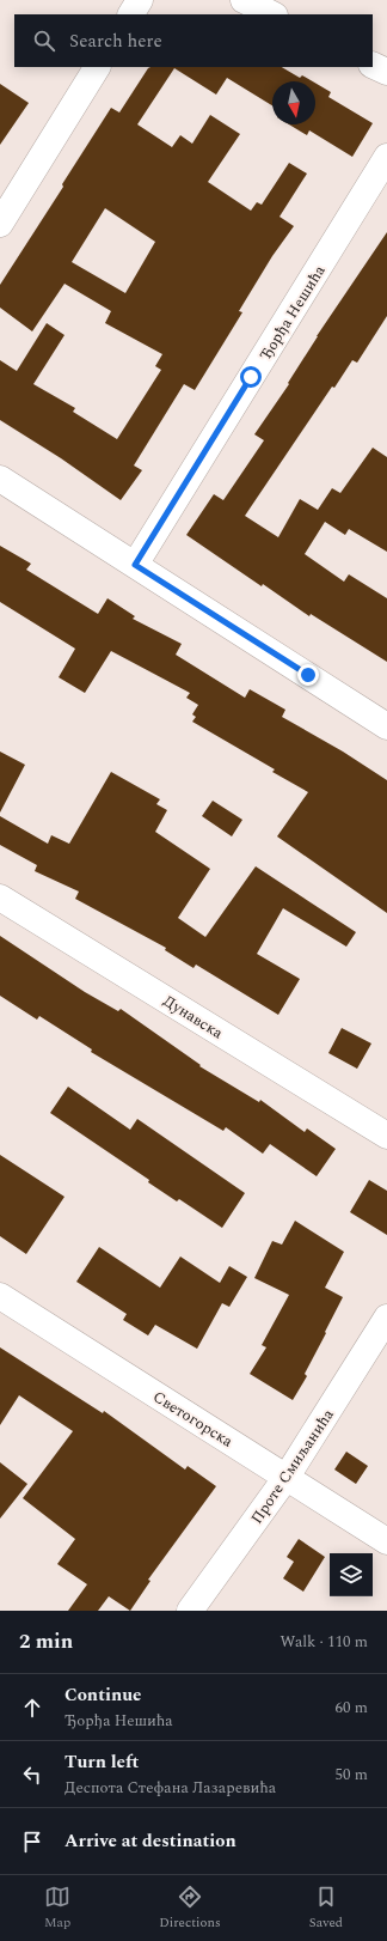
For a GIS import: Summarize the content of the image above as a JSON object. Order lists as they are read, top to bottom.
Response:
{
  "streets": {
    "street": [
      "Ђорђа Нешића",
      "Дунавска",
      "Светогорска",
      "Проте Смиљанића"
    ]
  },
  "crossings": [
    ["Светогорска", "Проте Смиљанића"]
  ],
  "north": "bottom",
  "page": {
    "search": "Search here",
    "heading": ["2 min", "Walk · 110 m"],
    "list": [
      ["Continue", "Ђорђа Нешића", "60 m"],
      ["Turn left", "Деспота Стефана Лазаревића", "50 m"],
      "Arrive at destination"
    ],
    "nav": ["Map", "Directions", "Saved"]
  }
}
